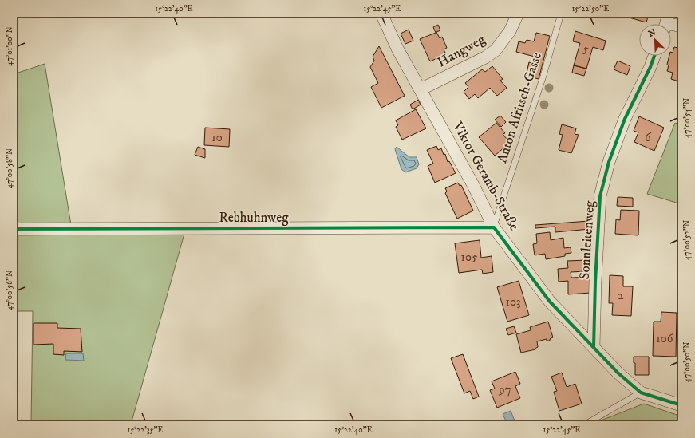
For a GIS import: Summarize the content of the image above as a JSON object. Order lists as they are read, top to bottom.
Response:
{
  "streets": {
    "street": [
      "Hangweg",
      "Viktor Geramb-Straße",
      "Rebhuhnweg",
      "Sonnleitenweg"
    ],
    "lane": ["Anton Afritsch-Gasse"]
  },
  "crossings": [
    ["Hangweg", "Viktor Geramb-Straße"],
    ["Anton Afritsch-Gasse", "Viktor Geramb-Straße"],
    ["Anton Afritsch-Gasse", "Rebhuhnweg"],
    ["Viktor Geramb-Straße", "Rebhuhnweg"],
    ["Viktor Geramb-Straße", "Sonnleitenweg"]
  ],
  "house_numbers": [
    "5",
    "10",
    "6",
    "105",
    "2",
    "103",
    "106",
    "97"
  ],
  "north": "top left",
  "coordinates": [
    "15°22'40\"E",
    "15°22'45\"E",
    "15°22'50\"E",
    "47°01'00\"N",
    "47°00'54\"N",
    "47°00'58\"N",
    "47°00'52\"N",
    "47°00'56\"N",
    "47°00'50\"N",
    "15°22'35\"E"
  ]
}
